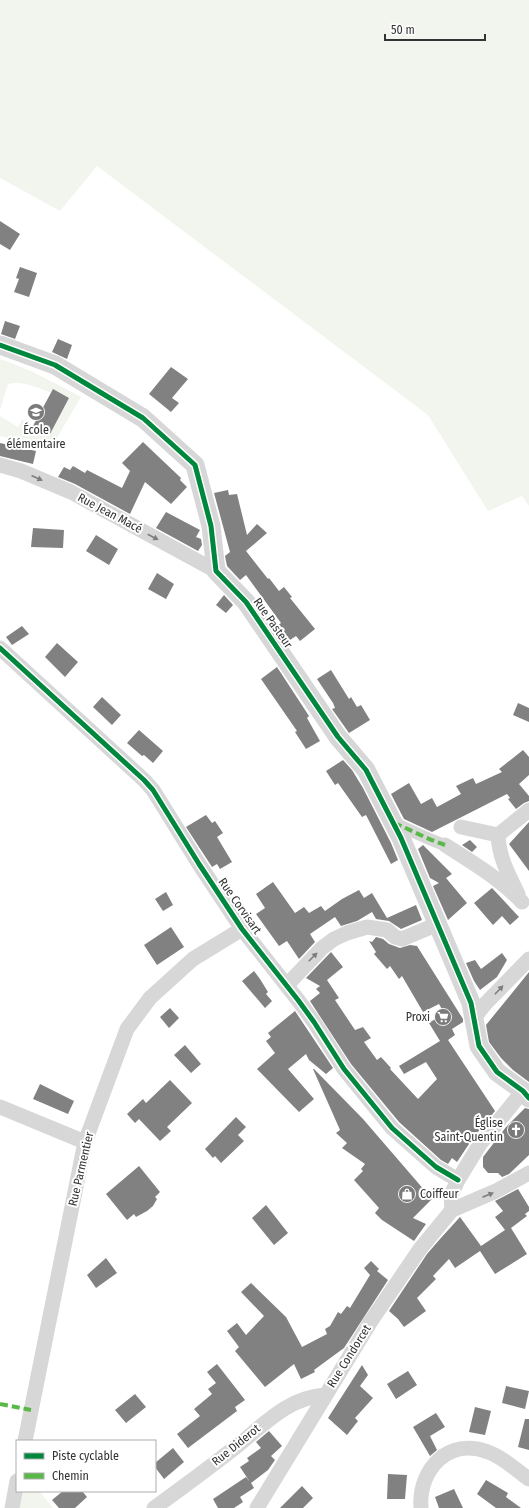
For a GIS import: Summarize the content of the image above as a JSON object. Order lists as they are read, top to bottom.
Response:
{
  "streets": {
    "street": [
      "Rue Jean Macé",
      "Rue Pasteur",
      "Rue Corvisart",
      "Rue Parmentier",
      "Rue Condorcet",
      "Rue Diderot"
    ]
  },
  "crossings": [
    ["Rue Jean Macé", "Rue Pasteur"],
    ["Rue Corvisart", "Rue Parmentier"],
    ["Rue Condorcet", "Rue Diderot"]
  ],
  "one_way": ["Rue Jean Macé"],
  "places": {
    "school or university": ["École élémentaire"],
    "supermarket": ["Proxi"],
    "church": ["Église Saint-Quentin"],
    "shop": ["Coiffeur"]
  },
  "legend": ["Piste cyclable", "Chemin"],
  "scale_bar": "50 m"
}
